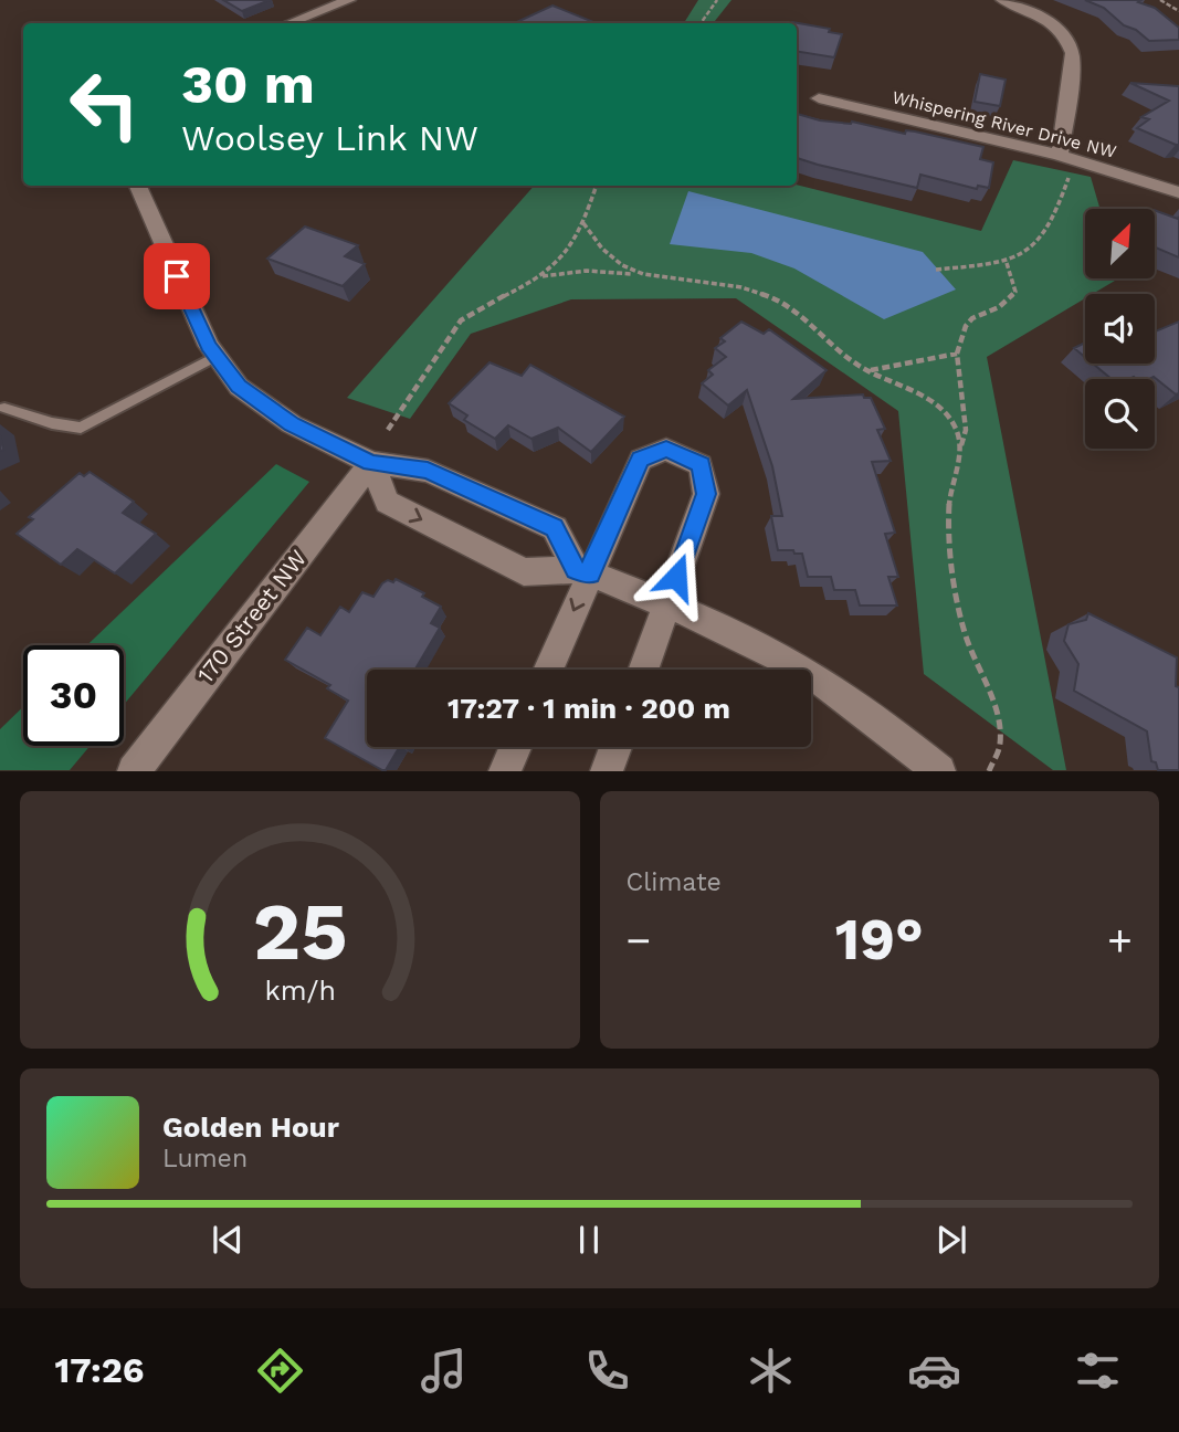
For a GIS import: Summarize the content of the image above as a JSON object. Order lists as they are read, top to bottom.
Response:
{
  "streets": {
    "street": ["Whispering River Drive NW", "170 Street NW"]
  },
  "north": "top right",
  "page": {
    "turn": ["30 m", "Woolsey Link NW"],
    "limit": "30",
    "trip": "17:27 · 1 min · 200 m",
    "tile": "Climate",
    "heat": ["−", "19°", "+"],
    "song": ["Golden Hour", "Lumen"],
    "tabs": "17:26",
    "gauge": ["25", "km/h"]
  }
}
